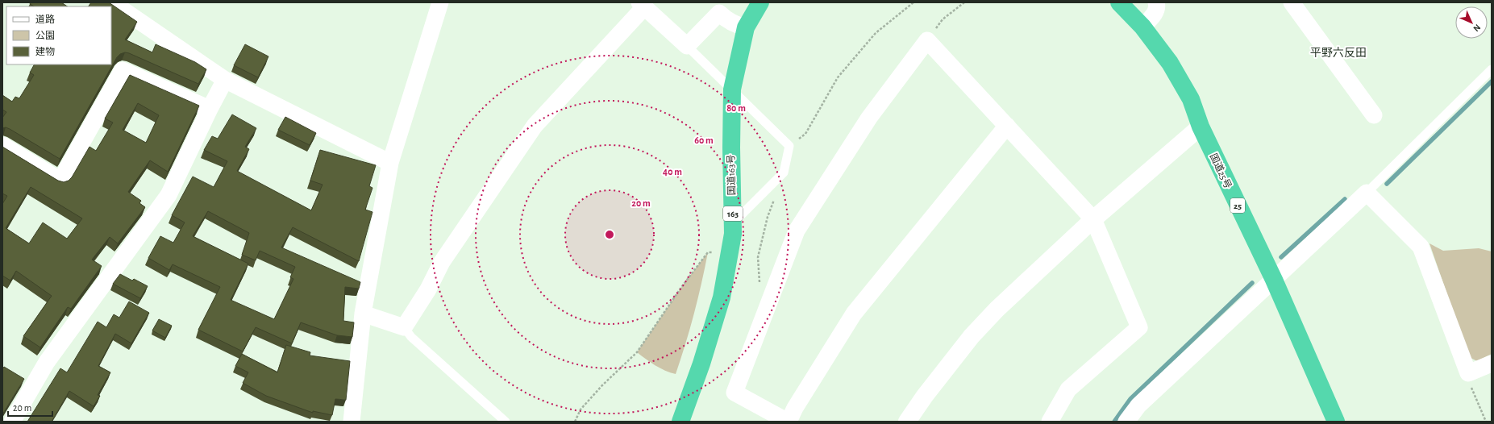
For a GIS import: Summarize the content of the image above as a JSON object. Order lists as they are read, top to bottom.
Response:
{
  "streets": {
    "highway": [
      "国道25号",
      "国道163号",
      "25",
      "163"
    ]
  },
  "districts": ["平野六反田"],
  "legend": ["道路", "公園", "建物"],
  "scale_bar": "20 m",
  "north": "bottom right",
  "rings": [
    "80 m",
    "60 m",
    "40 m",
    "20 m"
  ]
}
